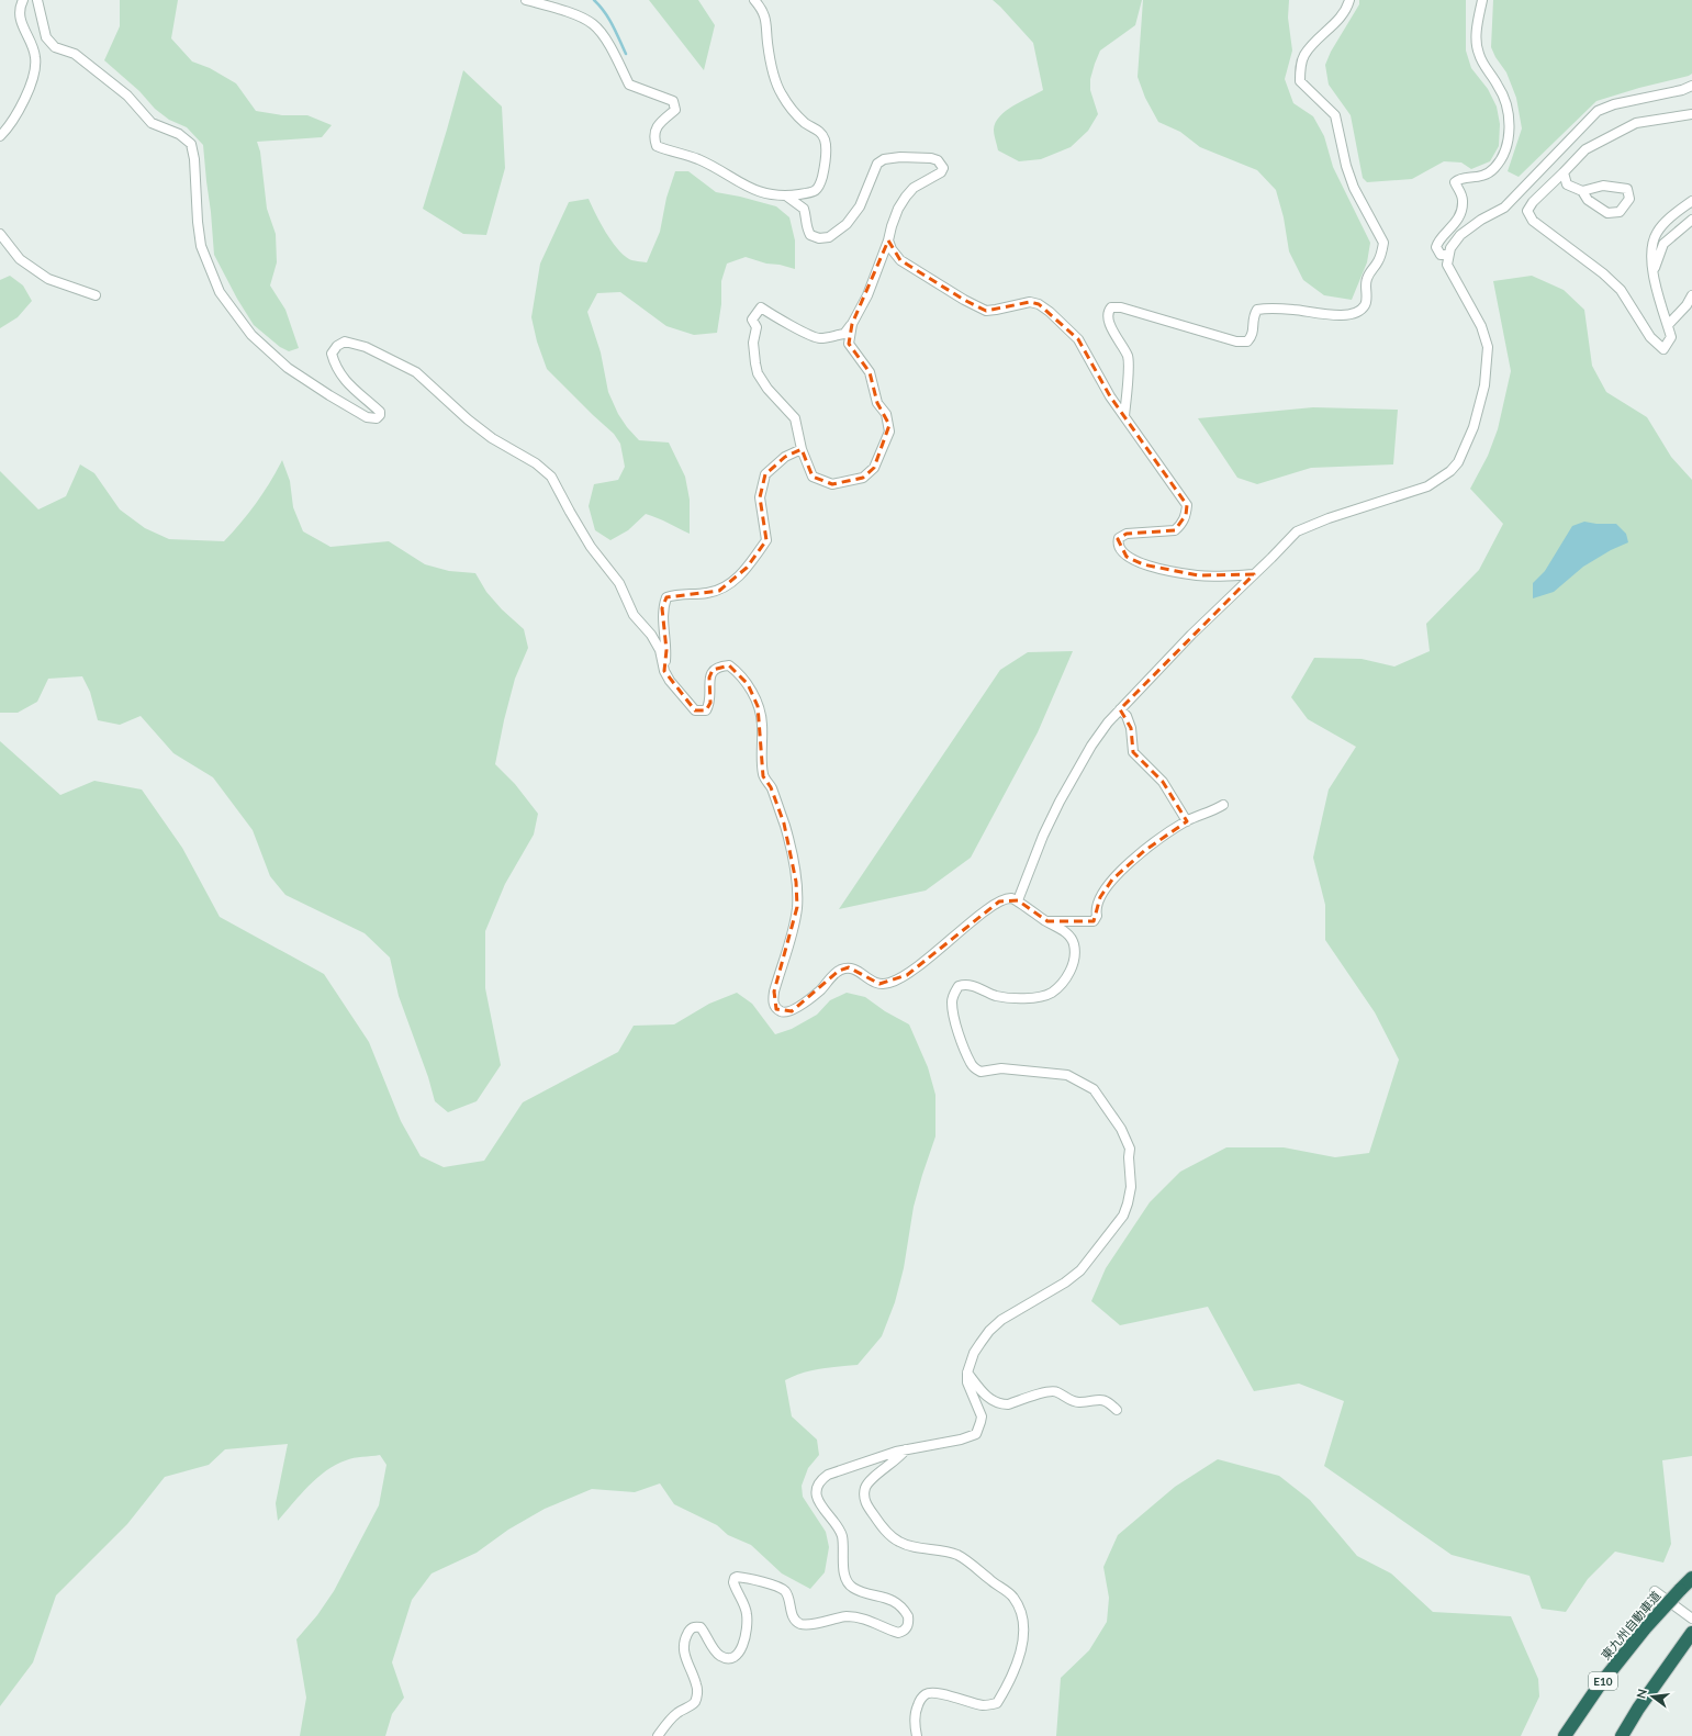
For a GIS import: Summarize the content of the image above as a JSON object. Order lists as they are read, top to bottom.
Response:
{
  "streets": {
    "highway": ["東九州自動車道", "E10"]
  },
  "north": "left"
}
